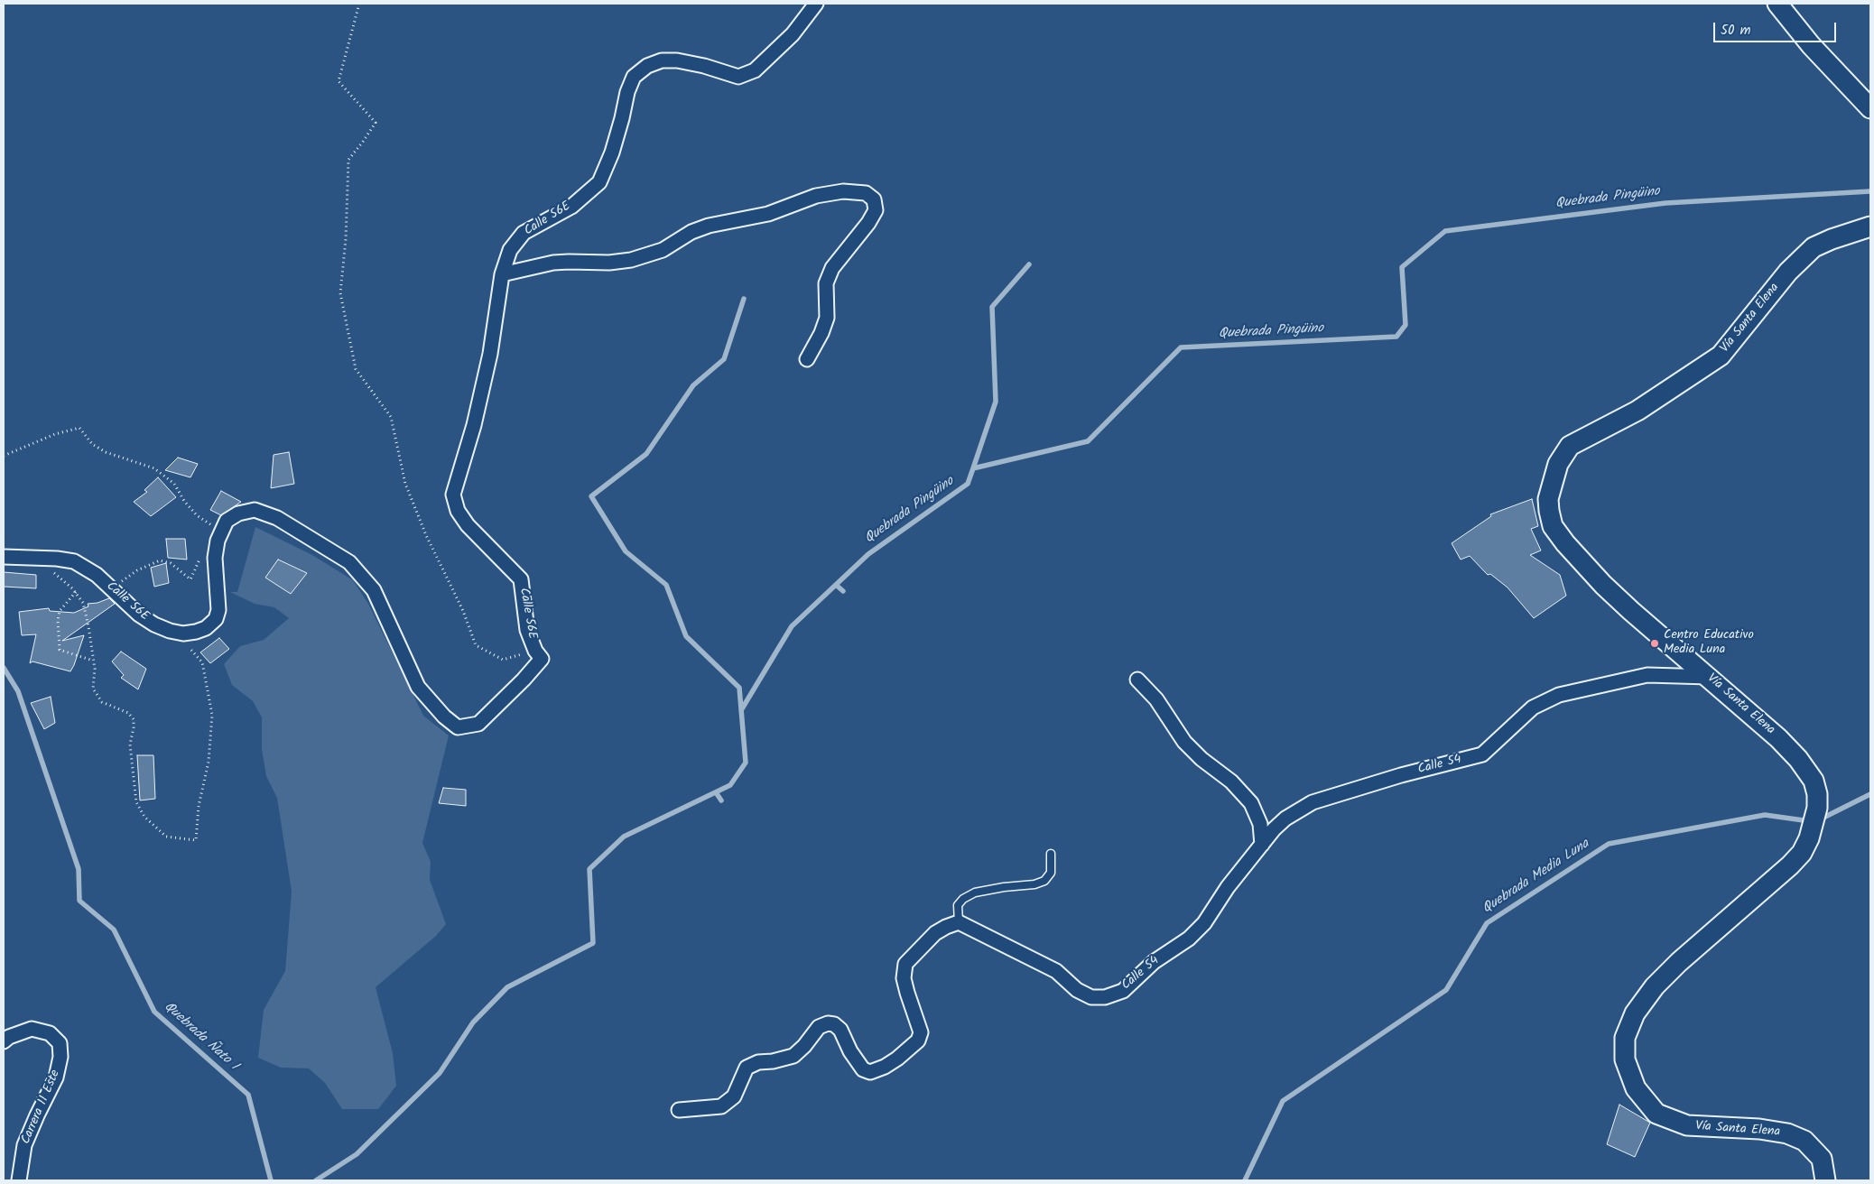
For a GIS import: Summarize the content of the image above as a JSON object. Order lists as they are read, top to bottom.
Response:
{
  "streets": {
    "main road": ["Vía Santa Elena"],
    "street": ["Calle 56E", "Calle 54", "Carrera 11 Este"]
  },
  "crossings": [
    ["Vía Santa Elena", "Calle 54"]
  ],
  "water": ["Quebrada Pingüino", "Quebrada Media Luna", "Quebrada Ñato 1"],
  "places": ["Centro Educativo Media Luna"],
  "scale_bar": "50 m"
}
